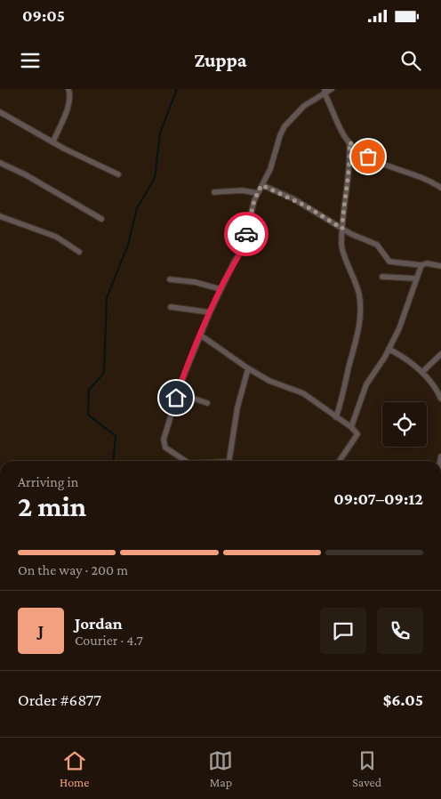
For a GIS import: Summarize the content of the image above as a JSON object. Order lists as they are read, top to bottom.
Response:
{
  "page": {
    "status": "09:05",
    "header": "Zuppa",
    "heading": ["2 min", "Arriving in", "09:07–09:12"],
    "panel": [
      "Jordan",
      "Courier · 4.7",
      "Order #6877",
      "$6.05"
    ],
    "bar": "On the way · 200 m",
    "round": "J",
    "tabs": ["Home", "Map", "Saved"]
  }
}
